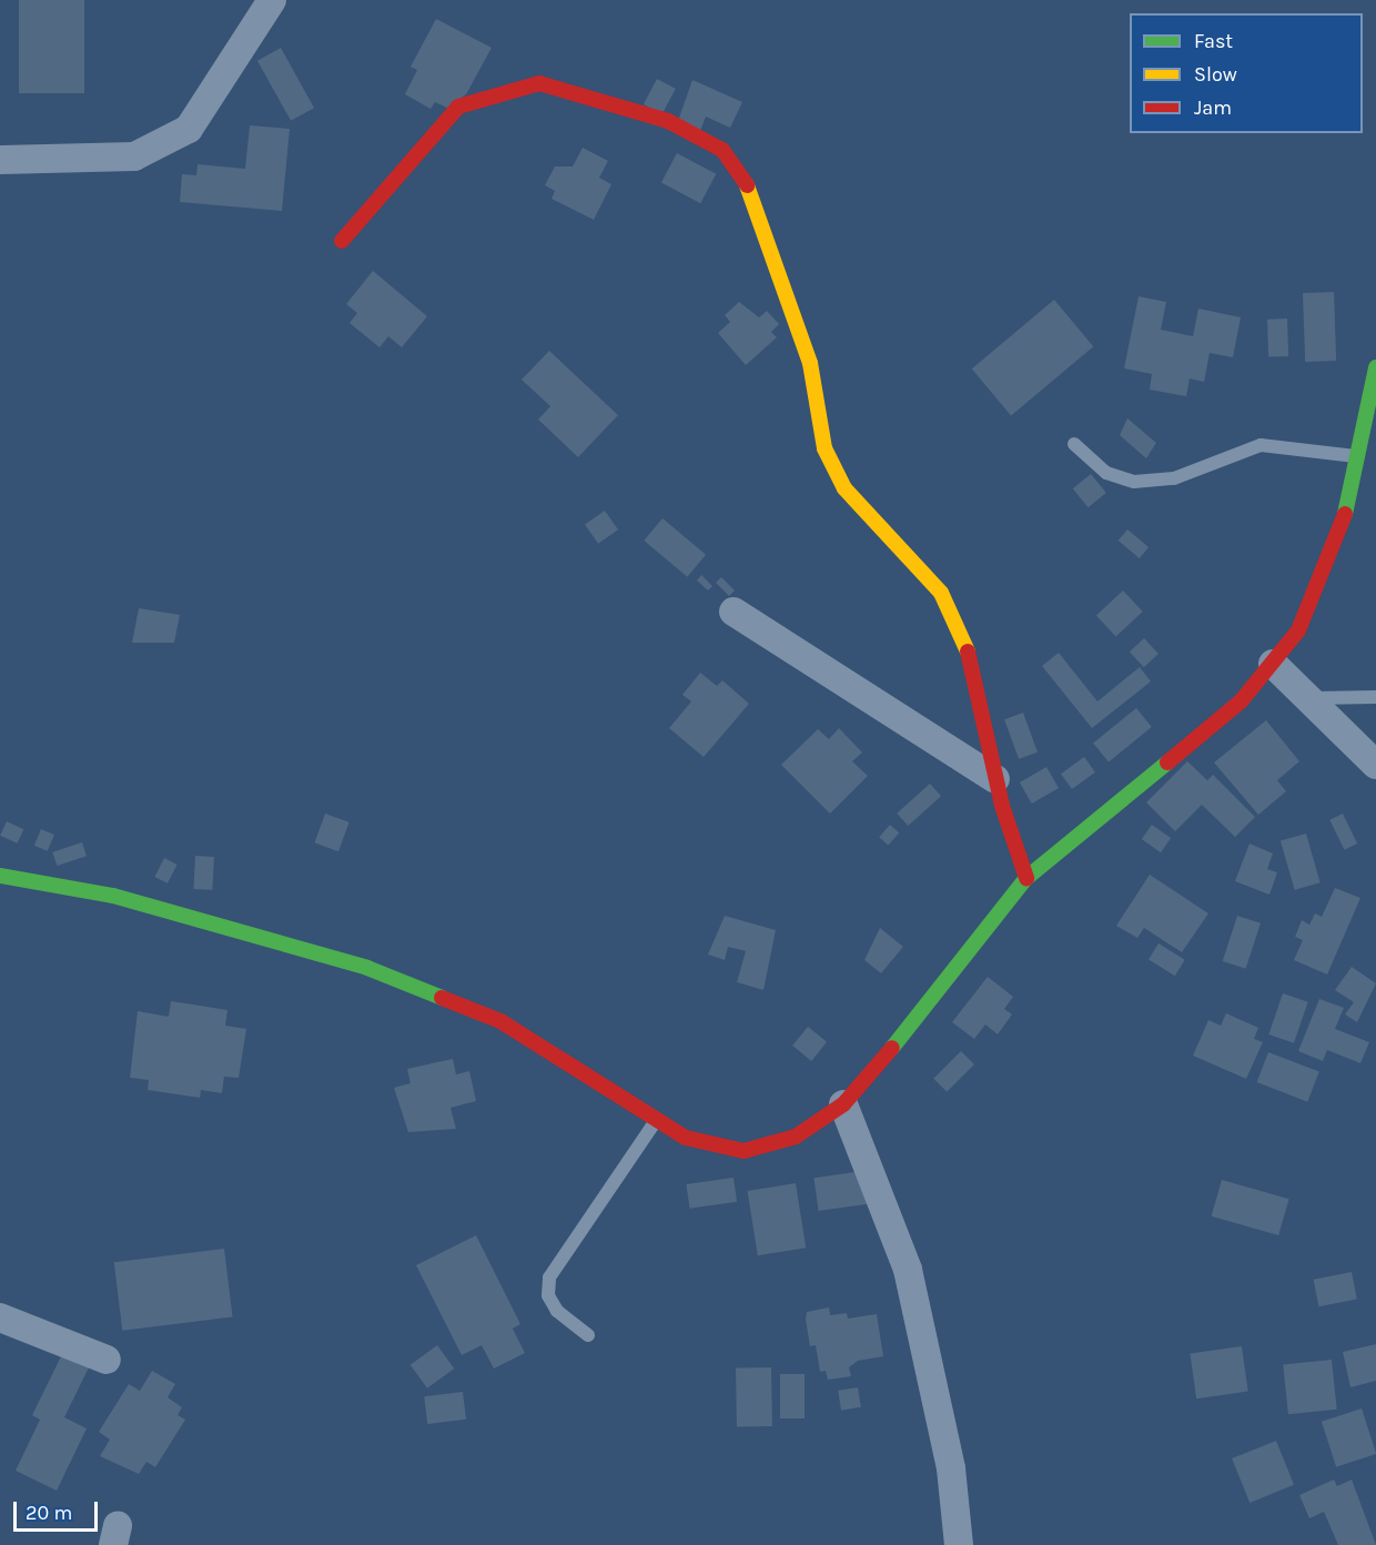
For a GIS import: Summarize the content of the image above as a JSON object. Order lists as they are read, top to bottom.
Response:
{
  "legend": ["Fast", "Slow", "Jam"],
  "scale_bar": "20 m"
}
